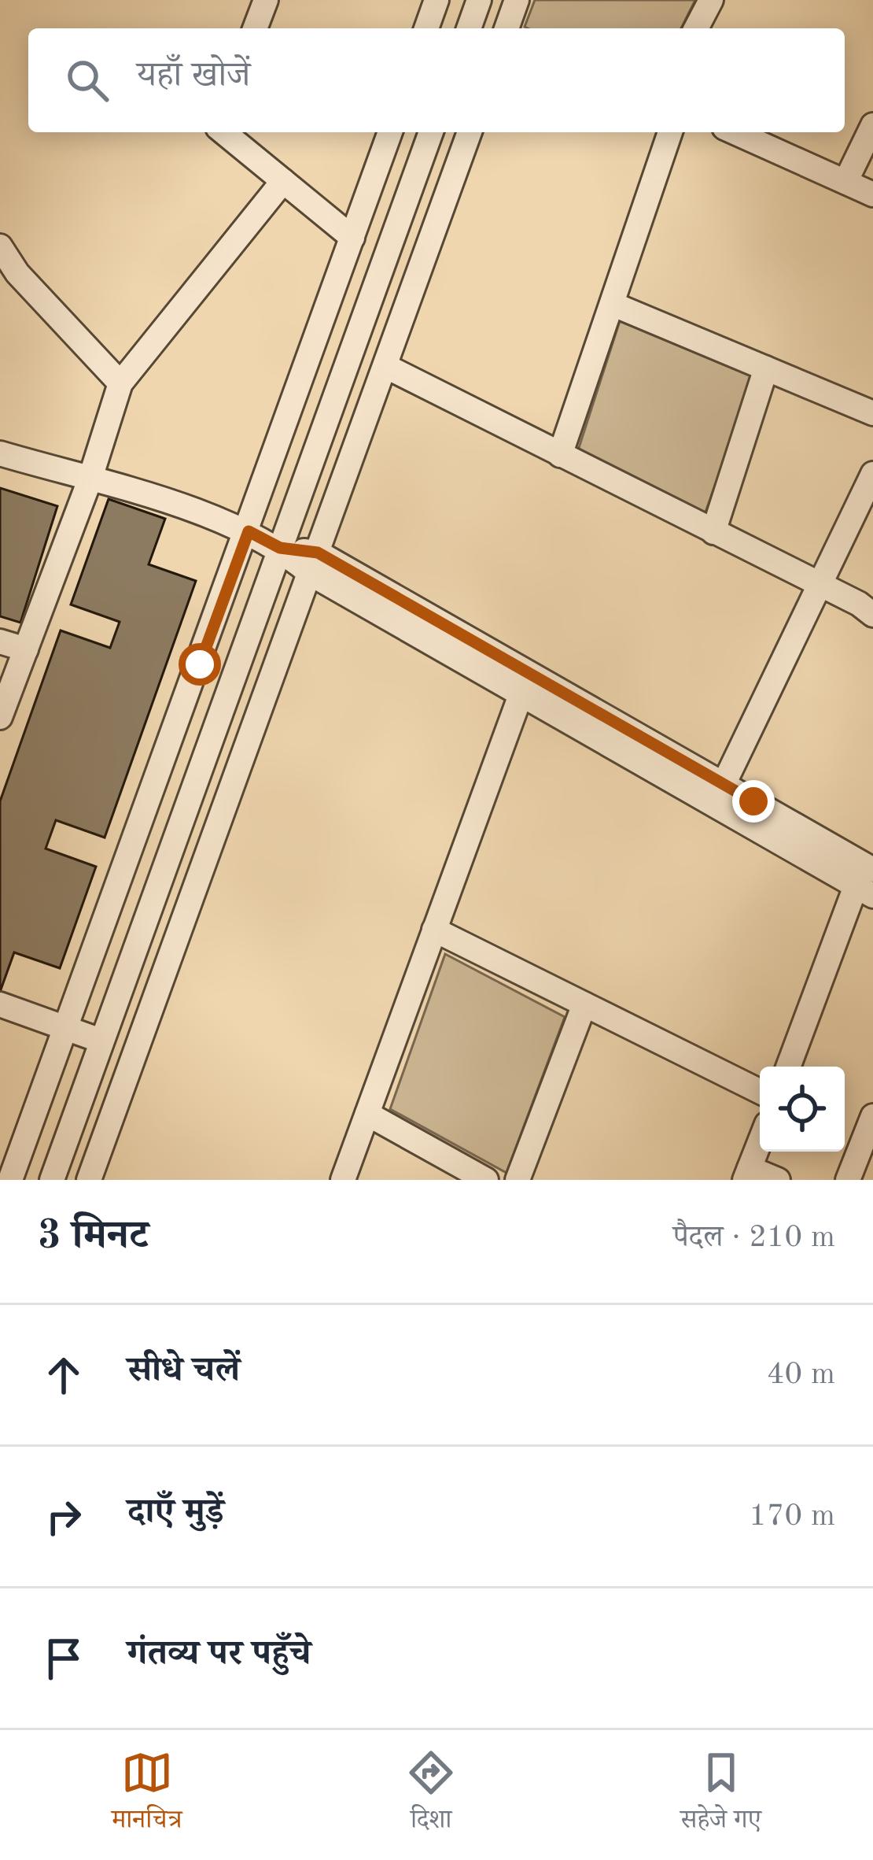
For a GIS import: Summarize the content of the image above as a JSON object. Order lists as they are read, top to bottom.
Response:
{
  "page": {
    "search": "यहाँ खोजें",
    "heading": ["3 मिनट", "पैदल · 210 m"],
    "list": [
      ["सीधे चलें", "40 m"],
      ["दाएँ मुड़ें", "170 m"],
      "गंतव्य पर पहुँचे"
    ],
    "nav": ["मानचित्र", "दिशा", "सहेजे गए"]
  }
}
